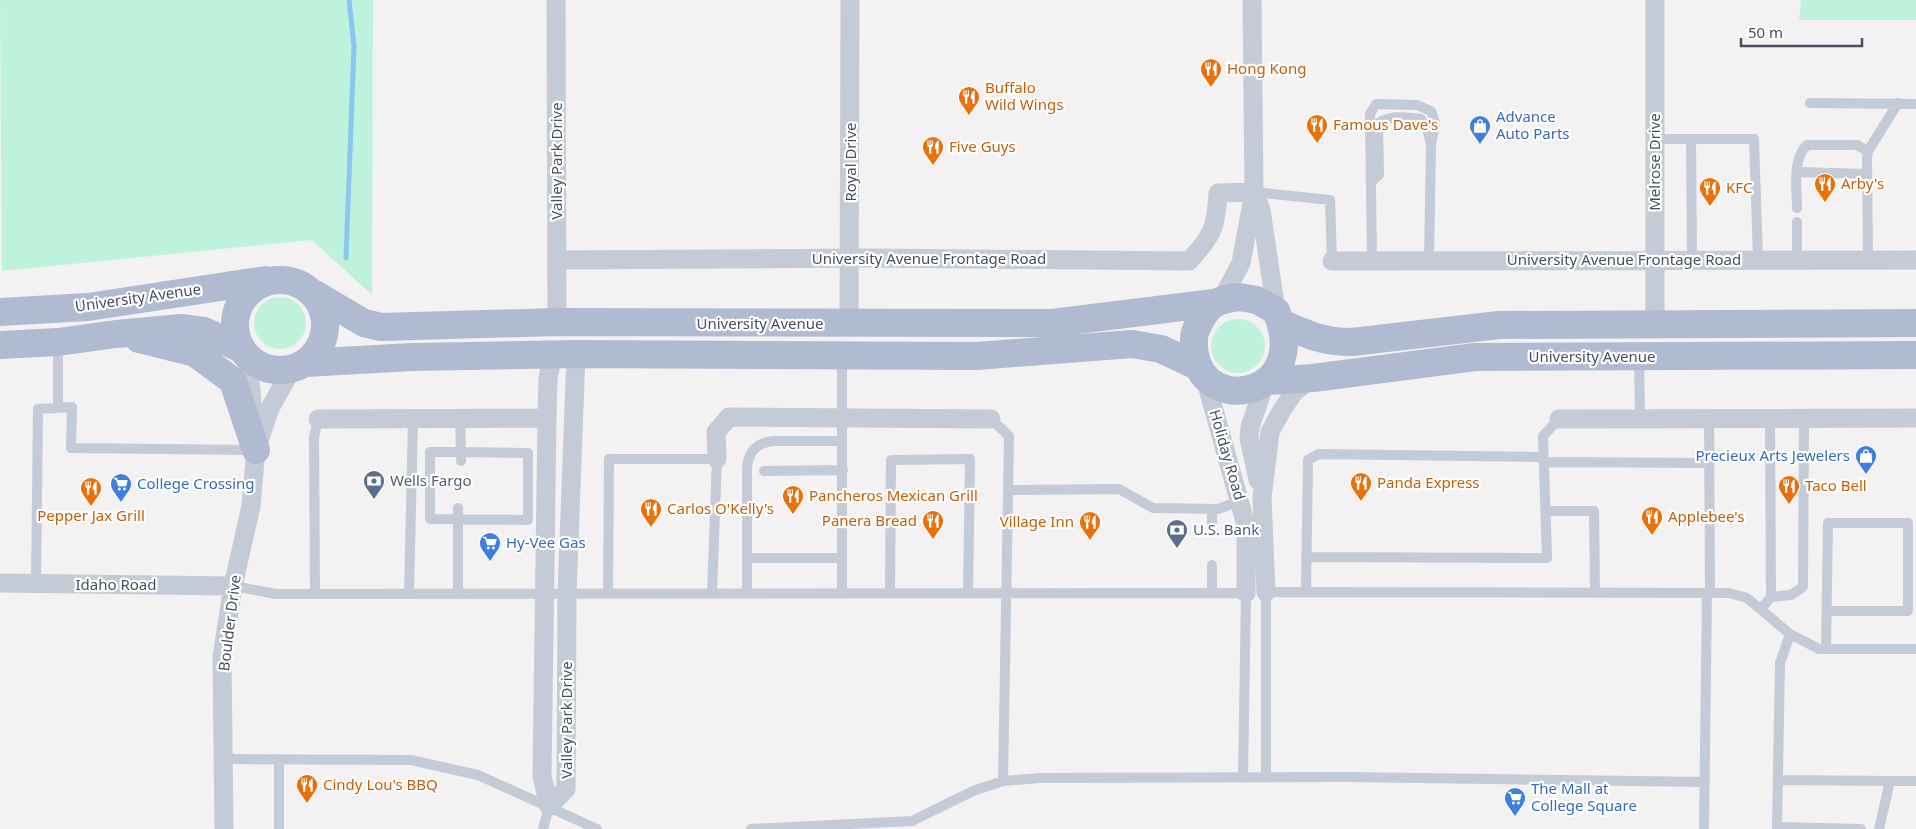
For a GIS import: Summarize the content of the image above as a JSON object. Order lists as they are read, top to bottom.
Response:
{
  "streets": {
    "main road": ["University Avenue"],
    "street": [
      "Valley Park Drive",
      "Royal Drive",
      "Melrose Drive",
      "University Avenue Frontage Road",
      "Holiday Road",
      "Idaho Road",
      "Boulder Drive"
    ]
  },
  "crossings": [
    ["Valley Park Drive", "University Avenue Frontage Road"],
    ["Valley Park Drive", "University Avenue"],
    ["Royal Drive", "University Avenue Frontage Road"],
    ["Royal Drive", "University Avenue"],
    ["Melrose Drive", "University Avenue Frontage Road"],
    ["University Avenue", "Holiday Road"],
    ["University Avenue", "Boulder Drive"],
    ["Idaho Road", "Boulder Drive"]
  ],
  "places": {
    "restaurant": [
      "Hong Kong",
      "Buffalo Wild Wings",
      "Famous Dave's",
      "Five Guys",
      "Arby's",
      "KFC",
      "Panda Express",
      "Taco Bell",
      "Pepper Jax Grill",
      "Pancheros Mexican Grill",
      "Carlos O'Kelly's",
      "Applebee's",
      "Panera Bread",
      "Village Inn",
      "Cindy Lou's BBQ"
    ],
    "shop": ["Advance Auto Parts", "Precieux Arts Jewelers"],
    "bank": ["Wells Fargo", "U.S. Bank"],
    "supermarket": ["College Crossing", "Hy-Vee Gas", "The Mall at College Square"]
  },
  "scale_bar": "50 m"
}
